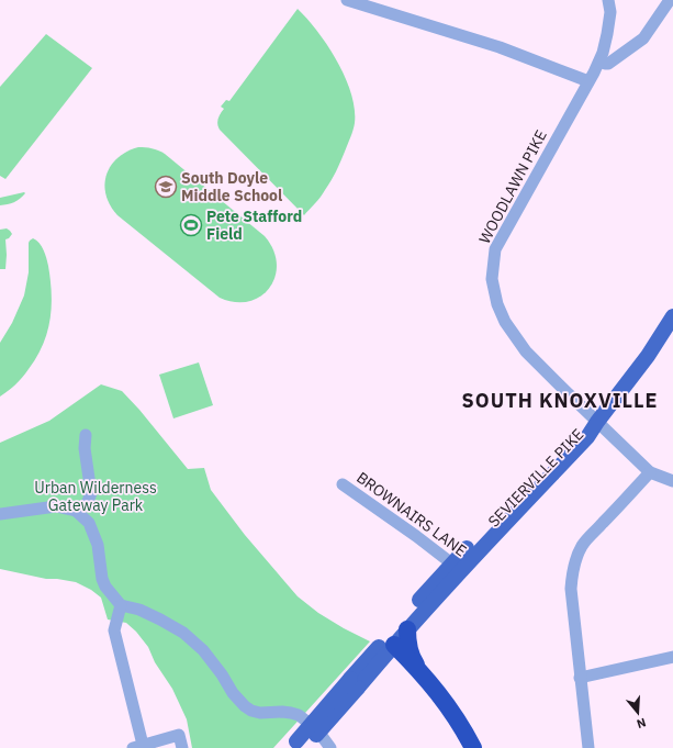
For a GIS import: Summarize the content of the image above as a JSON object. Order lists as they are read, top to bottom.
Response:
{
  "streets": {
    "main road": ["SEVIERVILLE PIKE"],
    "street": ["WOODLAWN PIKE", "BROWNAIRS LANE"]
  },
  "crossings": [
    ["WOODLAWN PIKE", "SEVIERVILLE PIKE"],
    ["SEVIERVILLE PIKE", "BROWNAIRS LANE"]
  ],
  "districts": ["SOUTH KNOXVILLE"],
  "parks": ["Urban Wilderness Gateway Park"],
  "places": {
    "school or university": ["South Doyle Middle School"],
    "sports": ["Pete Stafford Field"]
  },
  "north": "bottom"
}
